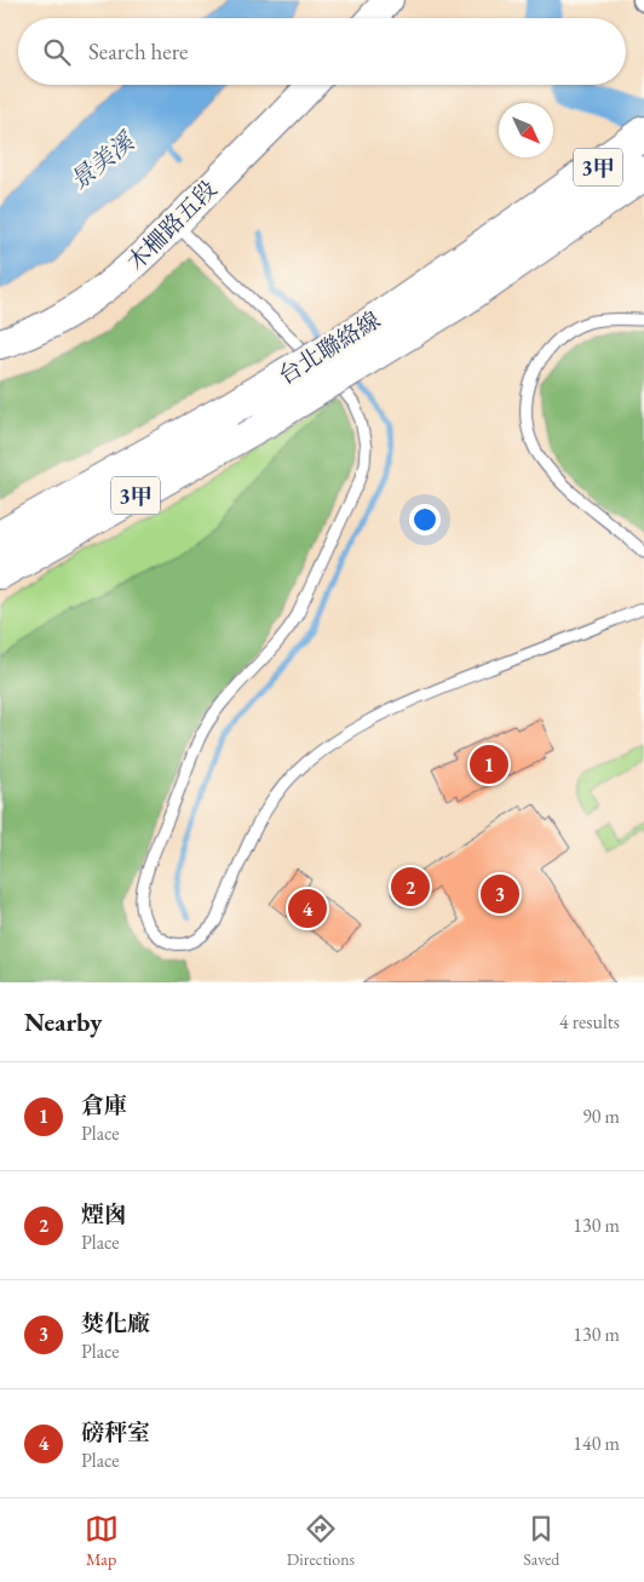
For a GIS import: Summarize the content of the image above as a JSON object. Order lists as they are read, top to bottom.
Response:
{
  "streets": {
    "highway": ["3甲", "台北聯絡線"],
    "main road": ["木柵路五段"]
  },
  "water": ["景美溪"],
  "north": "bottom right",
  "page": {
    "search": "Search here",
    "pins": [
      "1",
      "2",
      "3",
      "4"
    ],
    "heading": ["Nearby", "4 results"],
    "list": [
      {
        "mark": "1",
        "name": "倉庫",
        "note": "Place",
        "value": "90 m"
      },
      {
        "mark": "2",
        "name": "煙囪",
        "note": "Place",
        "value": "130 m"
      },
      {
        "mark": "3",
        "name": "焚化廠",
        "note": "Place",
        "value": "130 m"
      },
      {
        "mark": "4",
        "name": "磅秤室",
        "note": "Place",
        "value": "140 m"
      }
    ],
    "nav": ["Map", "Directions", "Saved"]
  }
}
